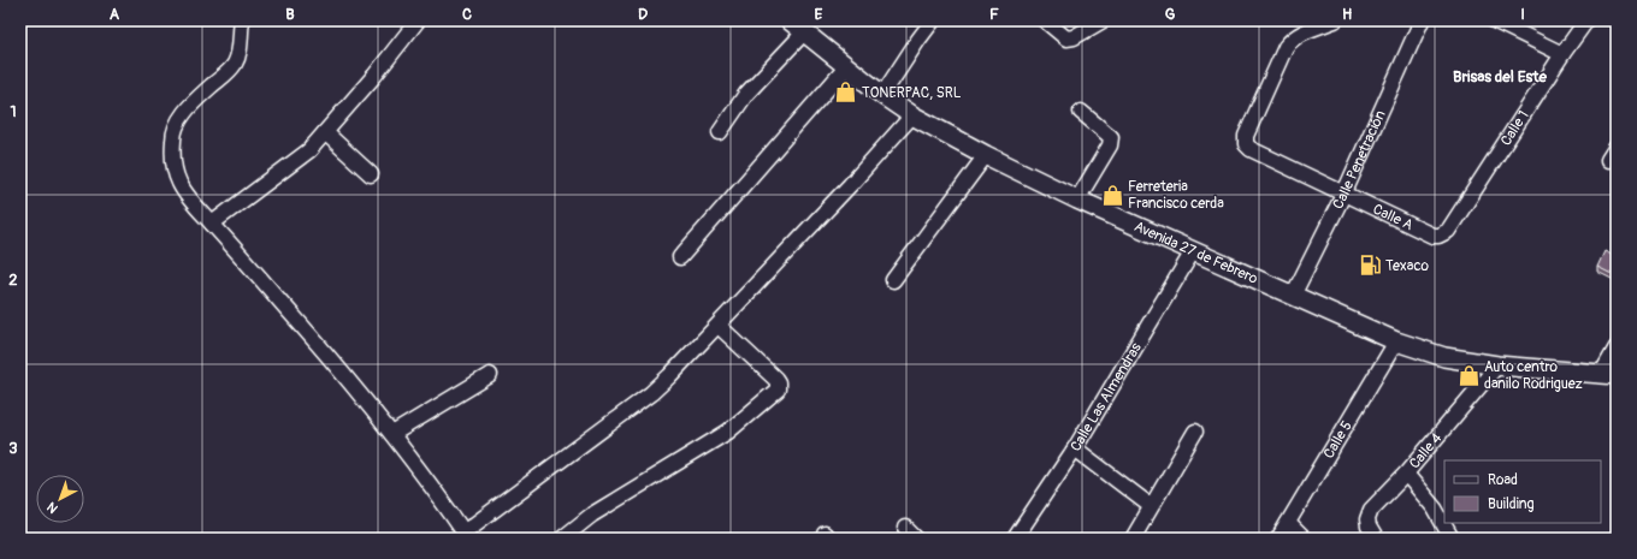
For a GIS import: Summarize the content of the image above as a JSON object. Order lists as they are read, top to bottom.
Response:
{
  "streets": {
    "main road": ["Avenida 27 de Febrero"],
    "street": [
      "Calle 1",
      "Calle Penetración",
      "Calle A",
      "Calle Las Almendras",
      "Calle 5",
      "Calle 4"
    ]
  },
  "crossings": [
    ["Calle 1", "Calle A"],
    ["Calle Penetración", "Calle A"],
    ["Calle Penetración", "Avenida 27 de Febrero"],
    ["Avenida 27 de Febrero", "Calle Las Almendras"],
    ["Avenida 27 de Febrero", "Calle 5"],
    ["Avenida 27 de Febrero", "Calle 4"]
  ],
  "districts": ["Brisas del Este"],
  "places": {
    "shop": ["TONERPAC, SRL", "Ferreteria Francisco cerda", "Auto centro danilo Rodriguez"],
    "fuel station": ["Texaco"]
  },
  "legend": ["Road", "Building"],
  "north": "bottom left",
  "grid": {
    "columns": [
      "A",
      "B",
      "C",
      "D",
      "E",
      "F",
      "G",
      "H",
      "I"
    ],
    "rows": ["1", "2", "3"]
  }
}
